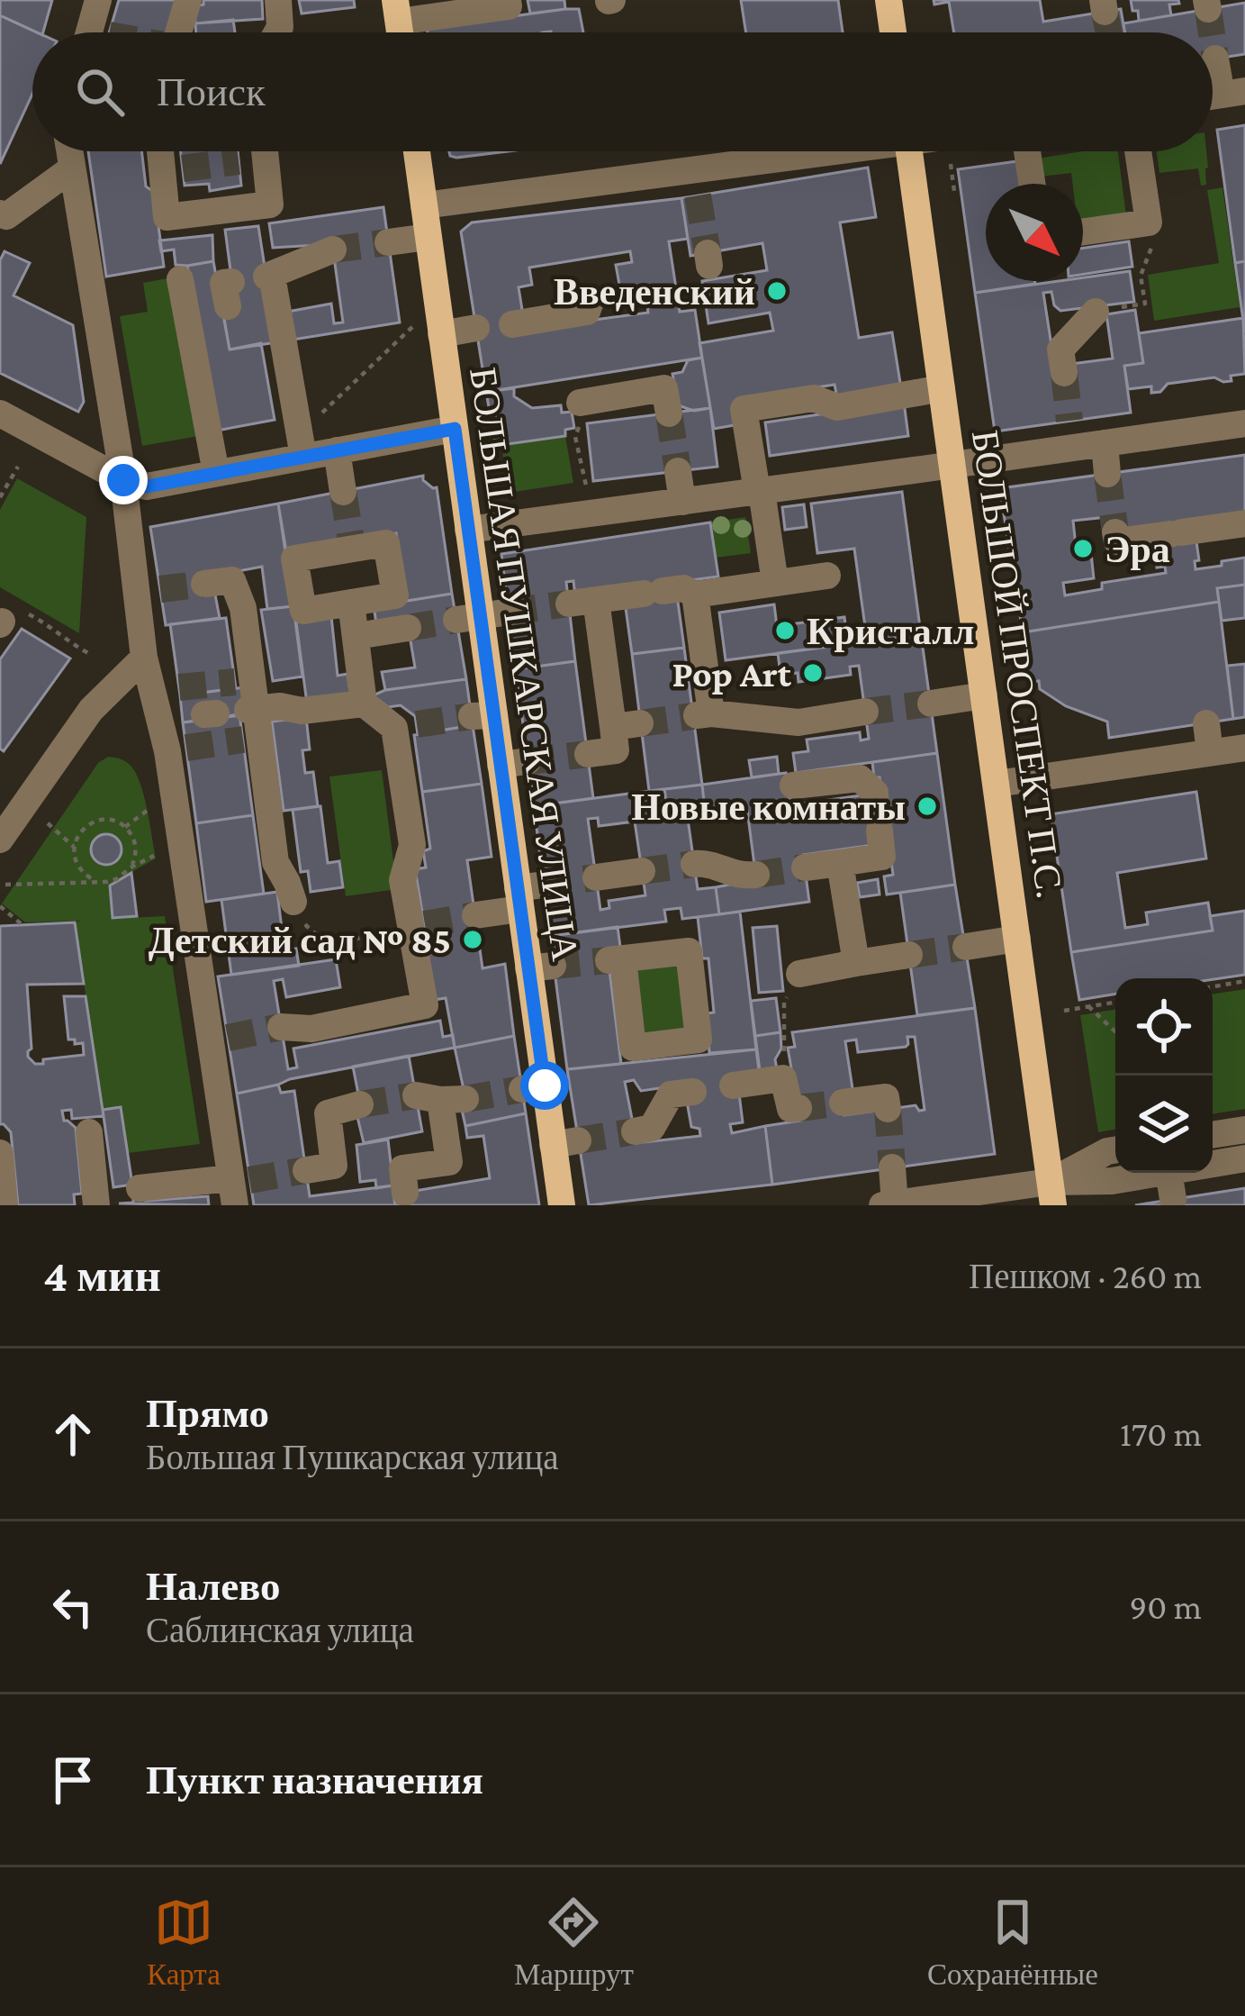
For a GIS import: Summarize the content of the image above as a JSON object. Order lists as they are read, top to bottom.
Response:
{
  "streets": {
    "main road": ["БОЛЬШАЯ ПУШКАРСКАЯ УЛИЦА", "БОЛЬШОЙ ПРОСПЕКТ П.С."]
  },
  "places": [
    "Введенский",
    "Эра",
    "Кристалл",
    "Pop Art",
    "Новые комнаты",
    "Детский сад № 85"
  ],
  "north": "bottom right",
  "page": {
    "search": "Поиск",
    "heading": ["4 мин", "Пешком · 260 m"],
    "list": [
      ["Прямо", "Большая Пушкарская улица", "170 m"],
      ["Налево", "Саблинская улица", "90 m"],
      "Пункт назначения"
    ],
    "nav": ["Карта", "Маршрут", "Сохранённые"]
  }
}
